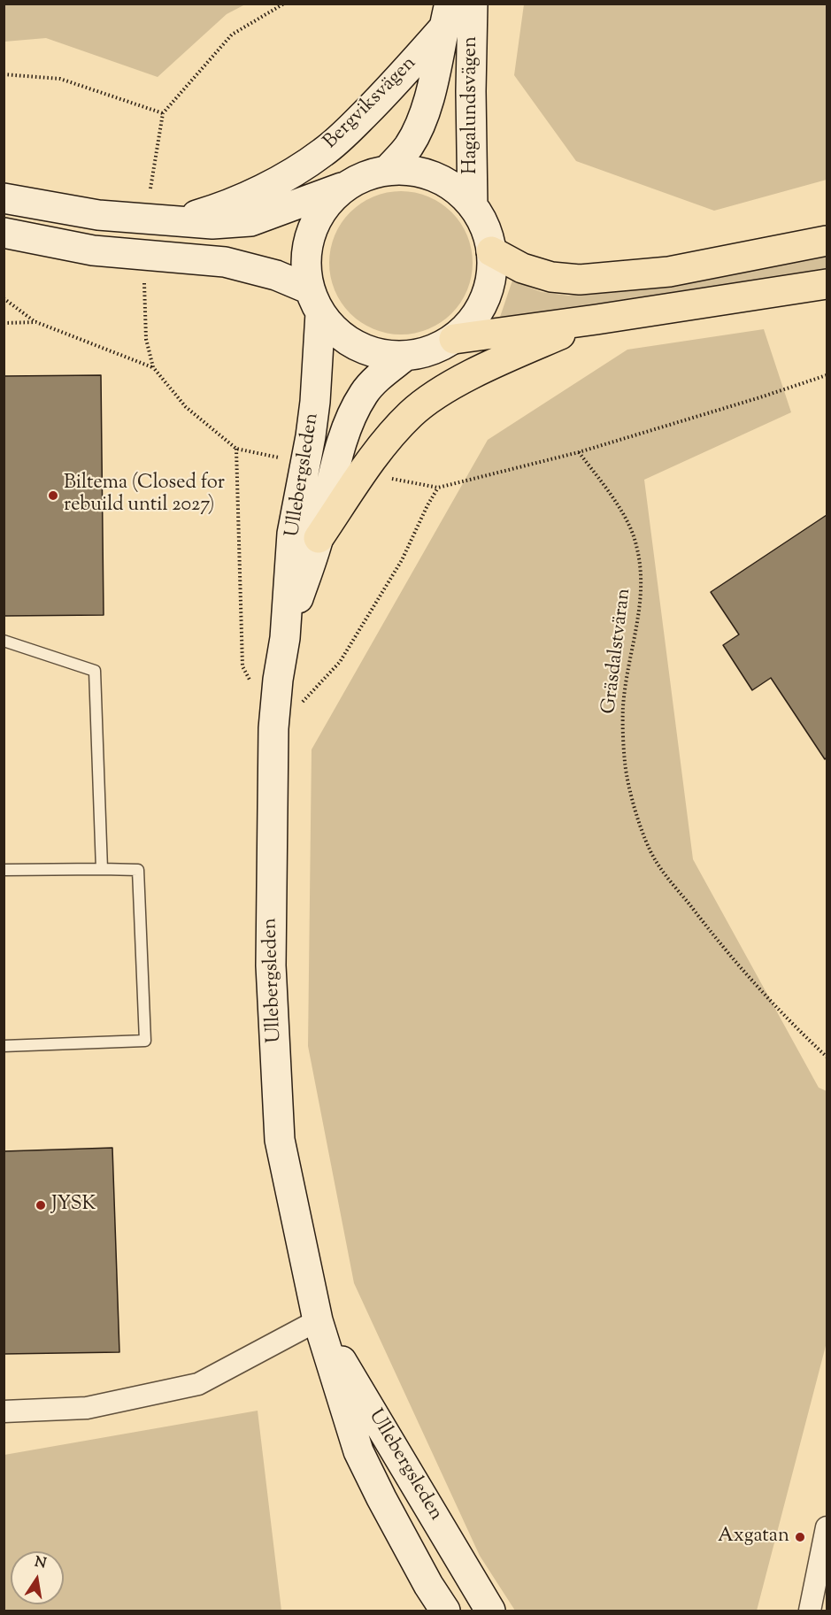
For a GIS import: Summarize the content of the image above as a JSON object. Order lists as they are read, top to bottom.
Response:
{
  "streets": {
    "main road": ["Bergviksvägen", "Hagalundsvägen", "Ullebergsleden"],
    "path": ["Gräsdalstväran"]
  },
  "crossings": [
    ["Bergviksvägen", "Hagalundsvägen"],
    ["Bergviksvägen", "Ullebergsleden"],
    ["Hagalundsvägen", "Ullebergsleden"]
  ],
  "places": ["Biltema (Closed for rebuild until 2027)", "JYSK", "Axgatan"],
  "north": "top"
}
